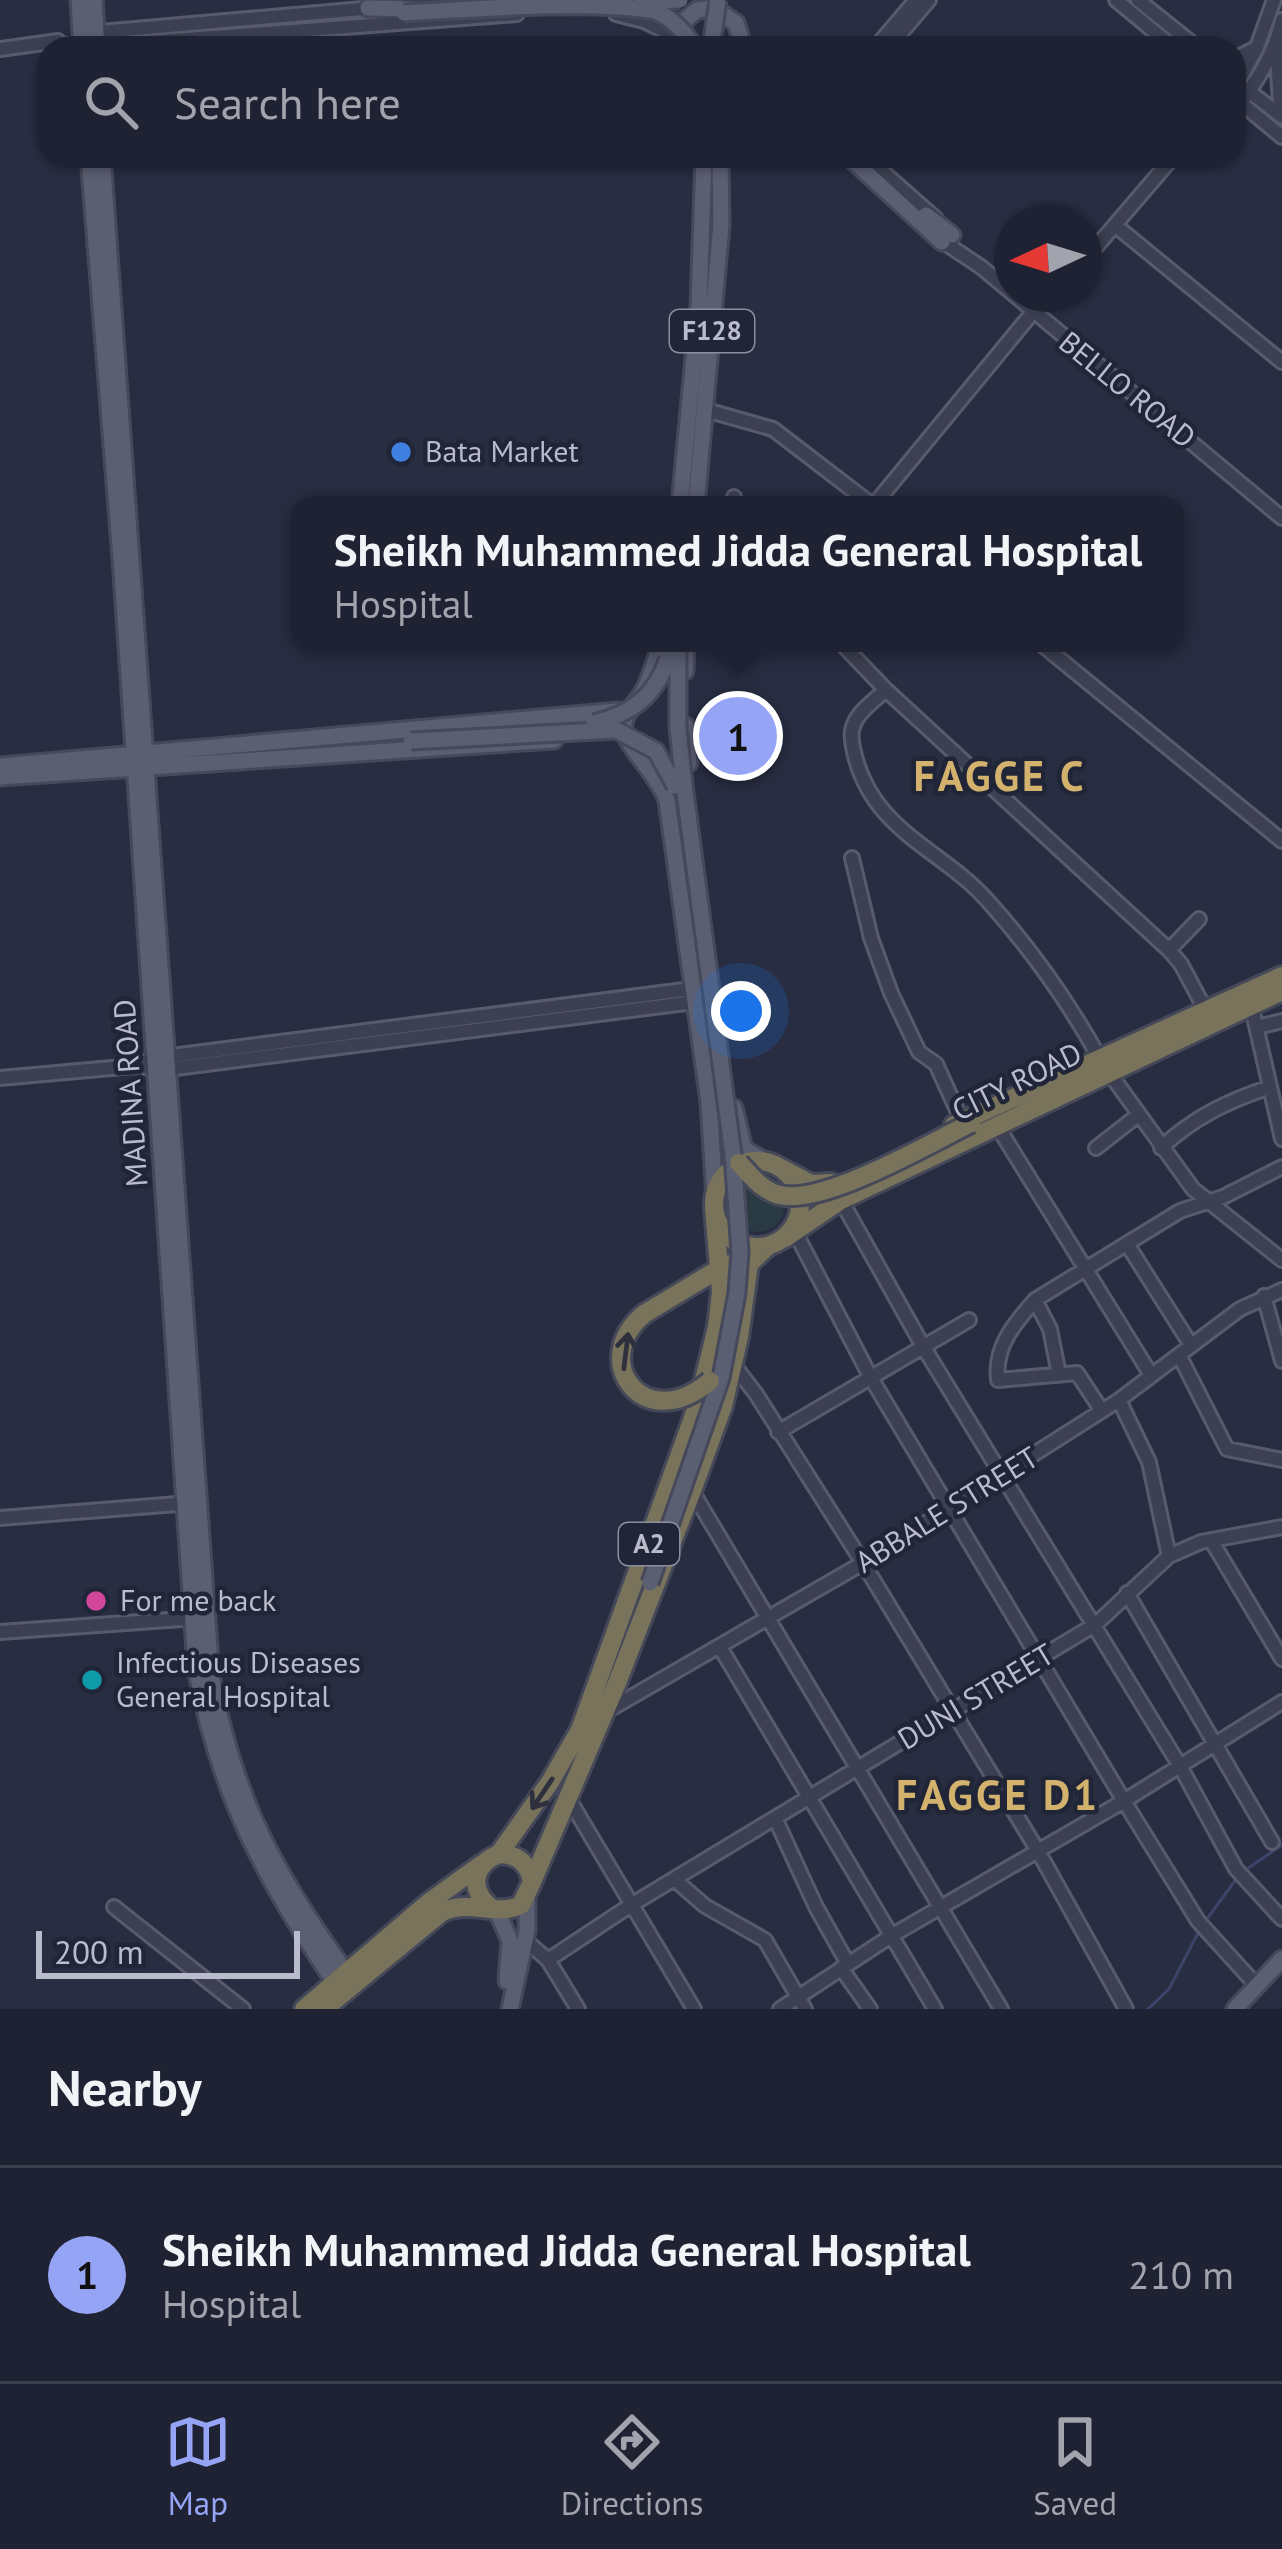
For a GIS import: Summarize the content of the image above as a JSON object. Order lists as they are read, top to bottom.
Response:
{
  "streets": {
    "highway": ["CITY ROAD", "A2"],
    "main road": ["F128", "MADINA ROAD"],
    "street": ["BELLO ROAD", "ABBALE STREET", "DUNI STREET"]
  },
  "crossings": [
    ["CITY ROAD", "A2"],
    ["MADINA ROAD", "A2"],
    ["ABBALE STREET", "A2"]
  ],
  "districts": ["FAGGE C", "FAGGE D1"],
  "places": ["Bata Market", "For me back", "Infectious Diseases General Hospital"],
  "scale_bar": "200 m",
  "north": "left",
  "page": {
    "search": "Search here",
    "popup": ["Sheikh Muhammed Jidda General Hospital", "Hospital"],
    "pins": "1",
    "scale": "200 m",
    "heading": "Nearby",
    "list": [
      {
        "mark": "1",
        "name": "Sheikh Muhammed Jidda General Hospital",
        "note": "Hospital",
        "value": "210 m"
      }
    ],
    "nav": ["Map", "Directions", "Saved"]
  }
}
